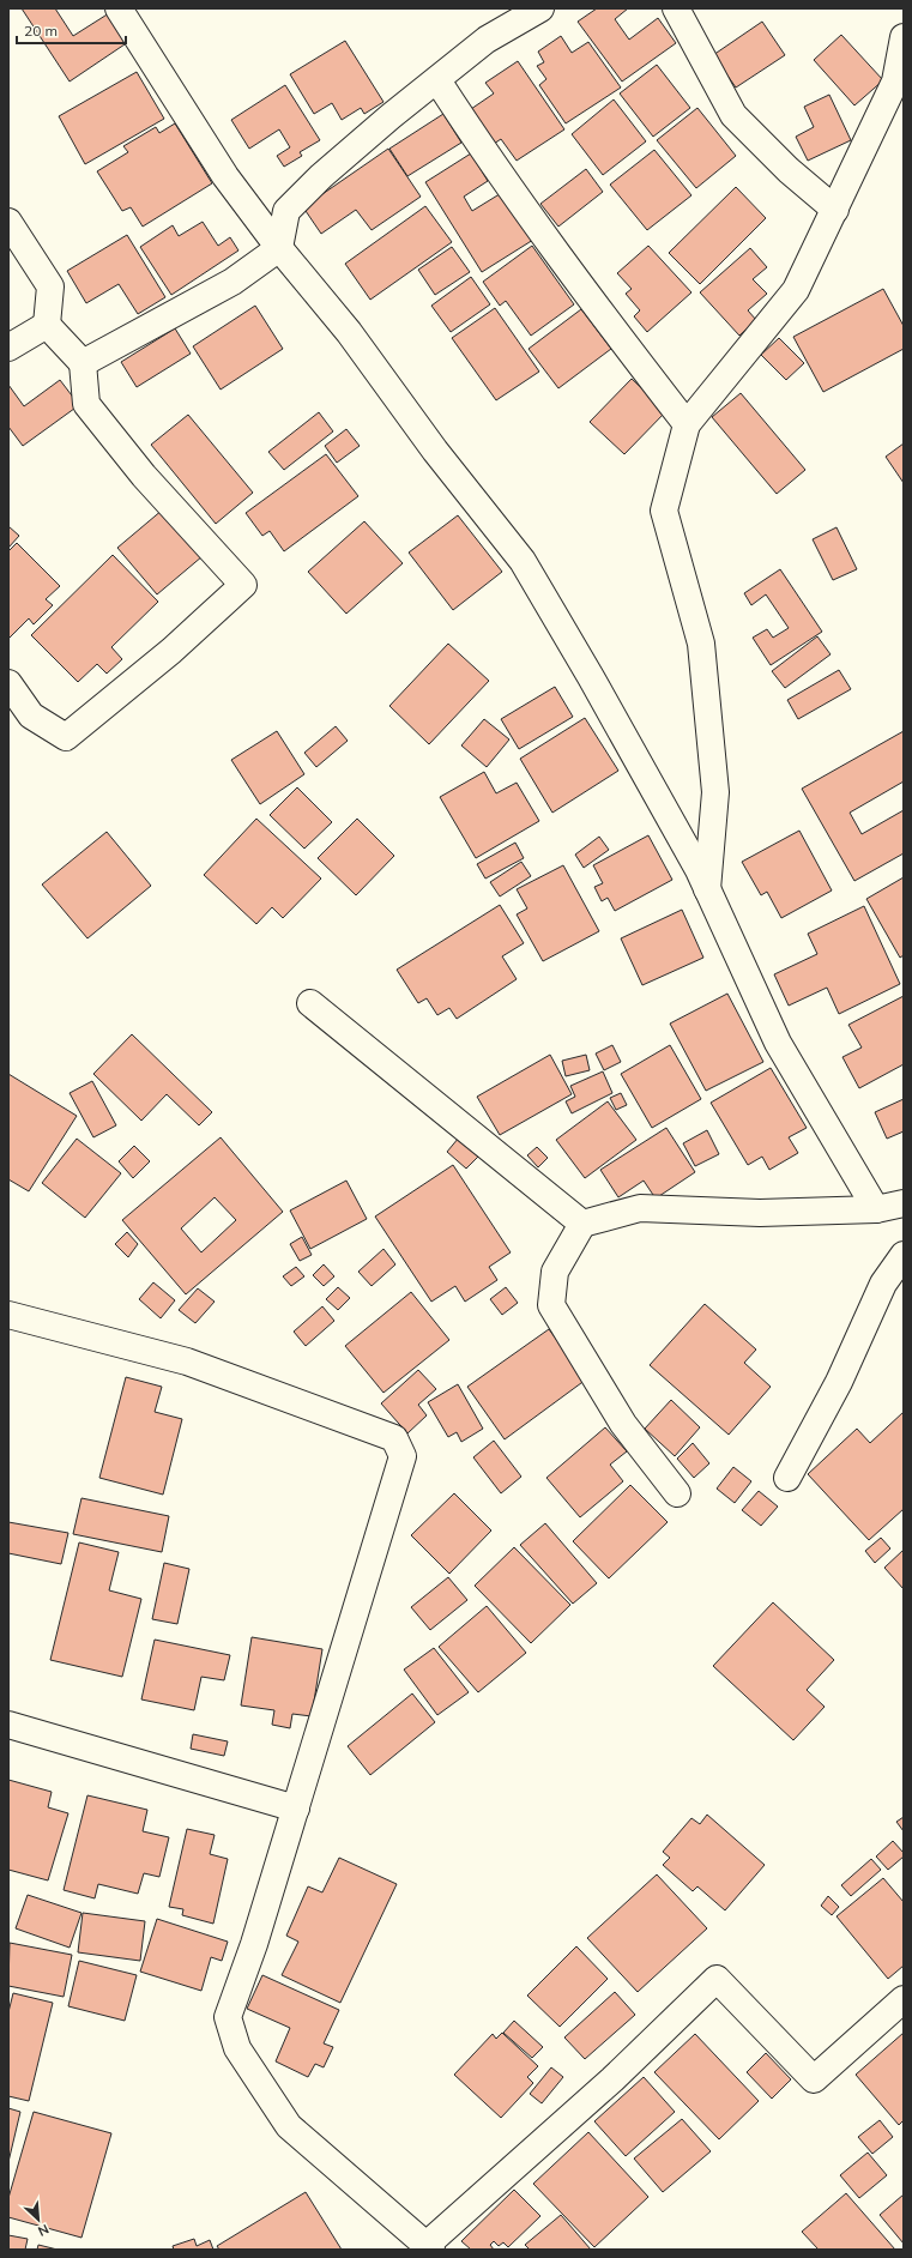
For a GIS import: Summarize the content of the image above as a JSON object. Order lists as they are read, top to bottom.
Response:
{
  "scale_bar": "20 m",
  "north": "bottom right"
}
